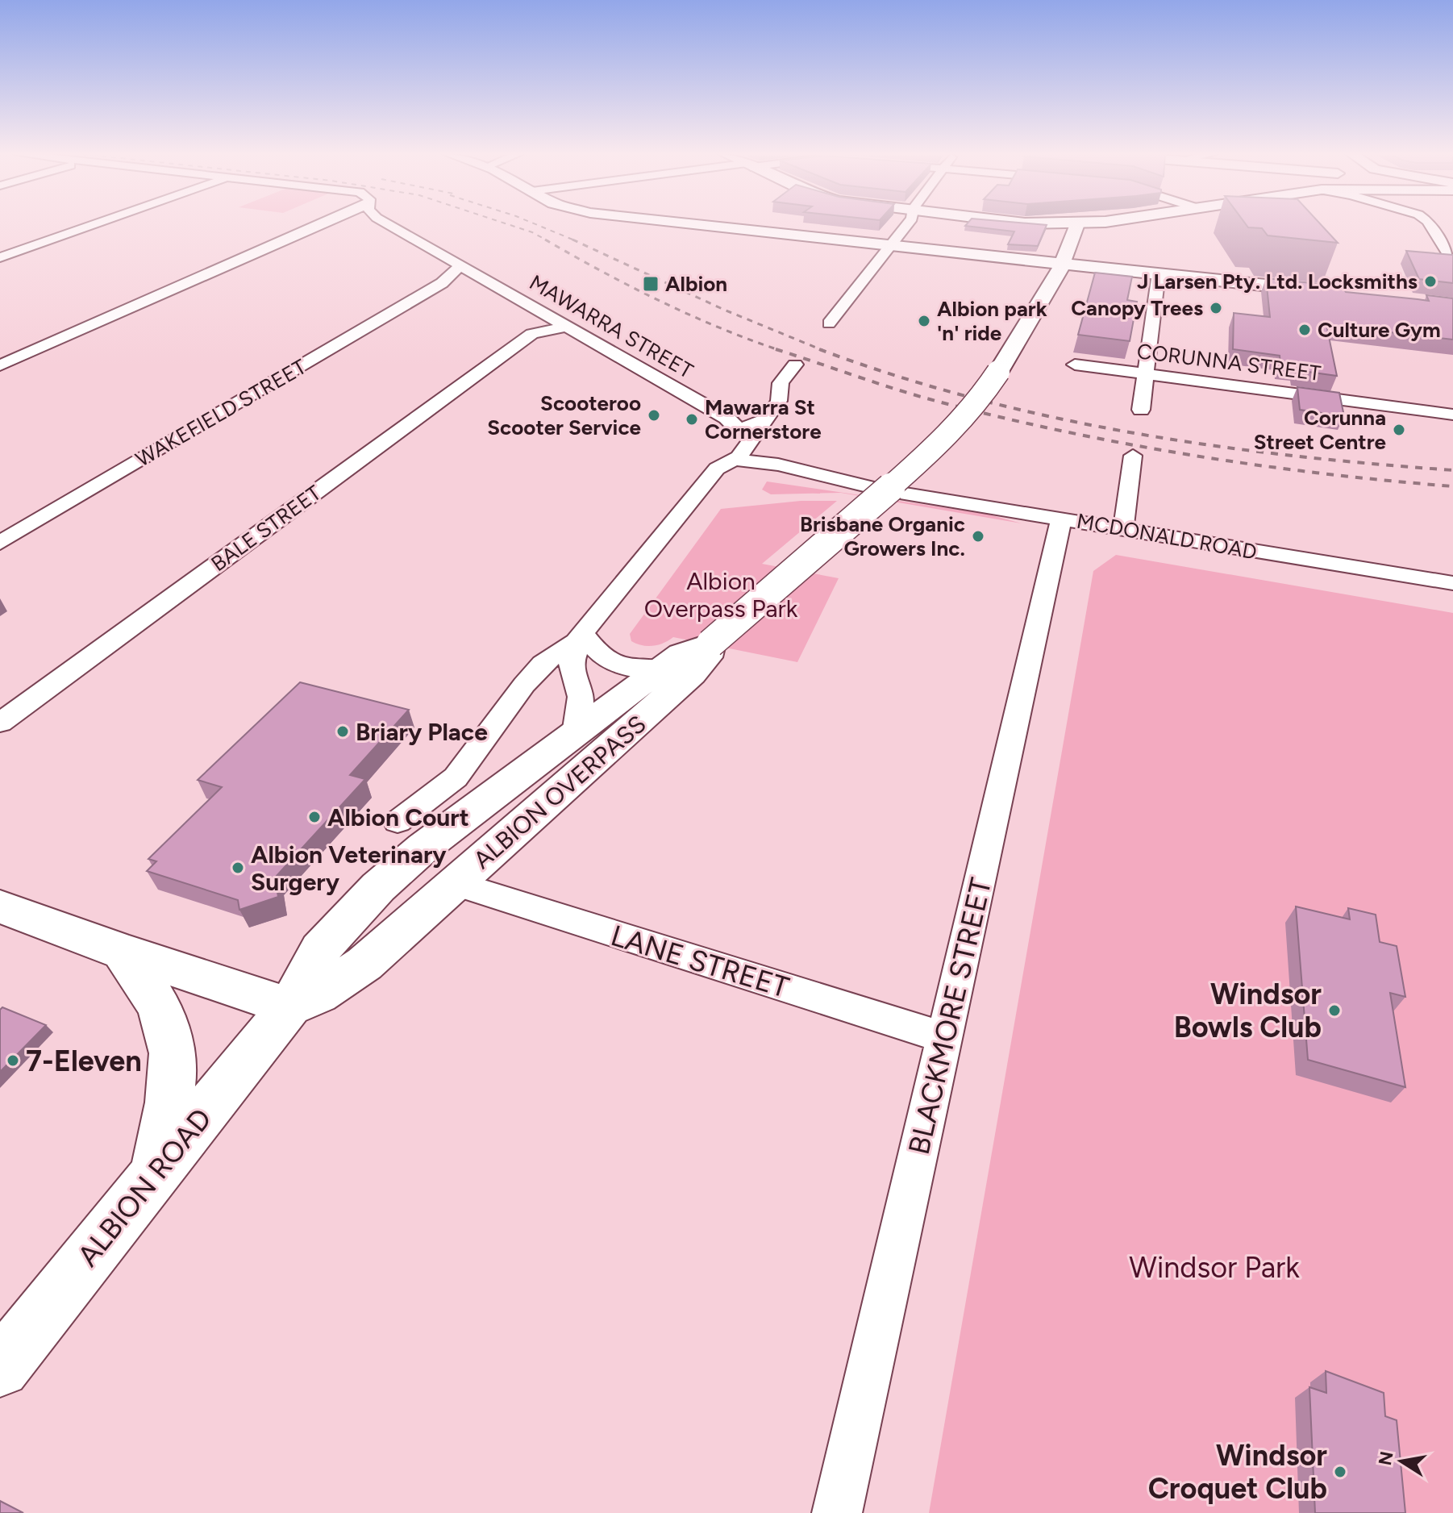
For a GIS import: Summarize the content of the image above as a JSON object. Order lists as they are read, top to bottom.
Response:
{
  "streets": {
    "main road": ["ALBION OVERPASS", "ALBION ROAD"],
    "street": [
      "MAWARRA STREET",
      "CORUNNA STREET",
      "WAKEFIELD STREET",
      "BALE STREET",
      "MCDONALD ROAD",
      "LANE STREET",
      "BLACKMORE STREET"
    ]
  },
  "crossings": [
    ["MAWARRA STREET", "WAKEFIELD STREET"],
    ["MAWARRA STREET", "BALE STREET"],
    ["MCDONALD ROAD", "BLACKMORE STREET"],
    ["ALBION OVERPASS", "LANE STREET"],
    ["ALBION OVERPASS", "ALBION ROAD"],
    ["LANE STREET", "BLACKMORE STREET"]
  ],
  "parks": ["Albion Overpass Park", "Windsor Park"],
  "places": {
    "other": [
      "J Larsen Pty. Ltd. Locksmiths",
      "Canopy Trees",
      "Albion park 'n' ride",
      "Culture Gym",
      "Scooteroo Scooter Service",
      "Mawarra St Cornerstore",
      "Corunna Street Centre",
      "Brisbane Organic Growers Inc.",
      "Briary Place",
      "Albion Court",
      "Albion Veterinary Surgery",
      "Windsor Bowls Club",
      "7-Eleven",
      "Windsor Croquet Club"
    ],
    "transit": ["Albion"]
  },
  "north": "left"
}
